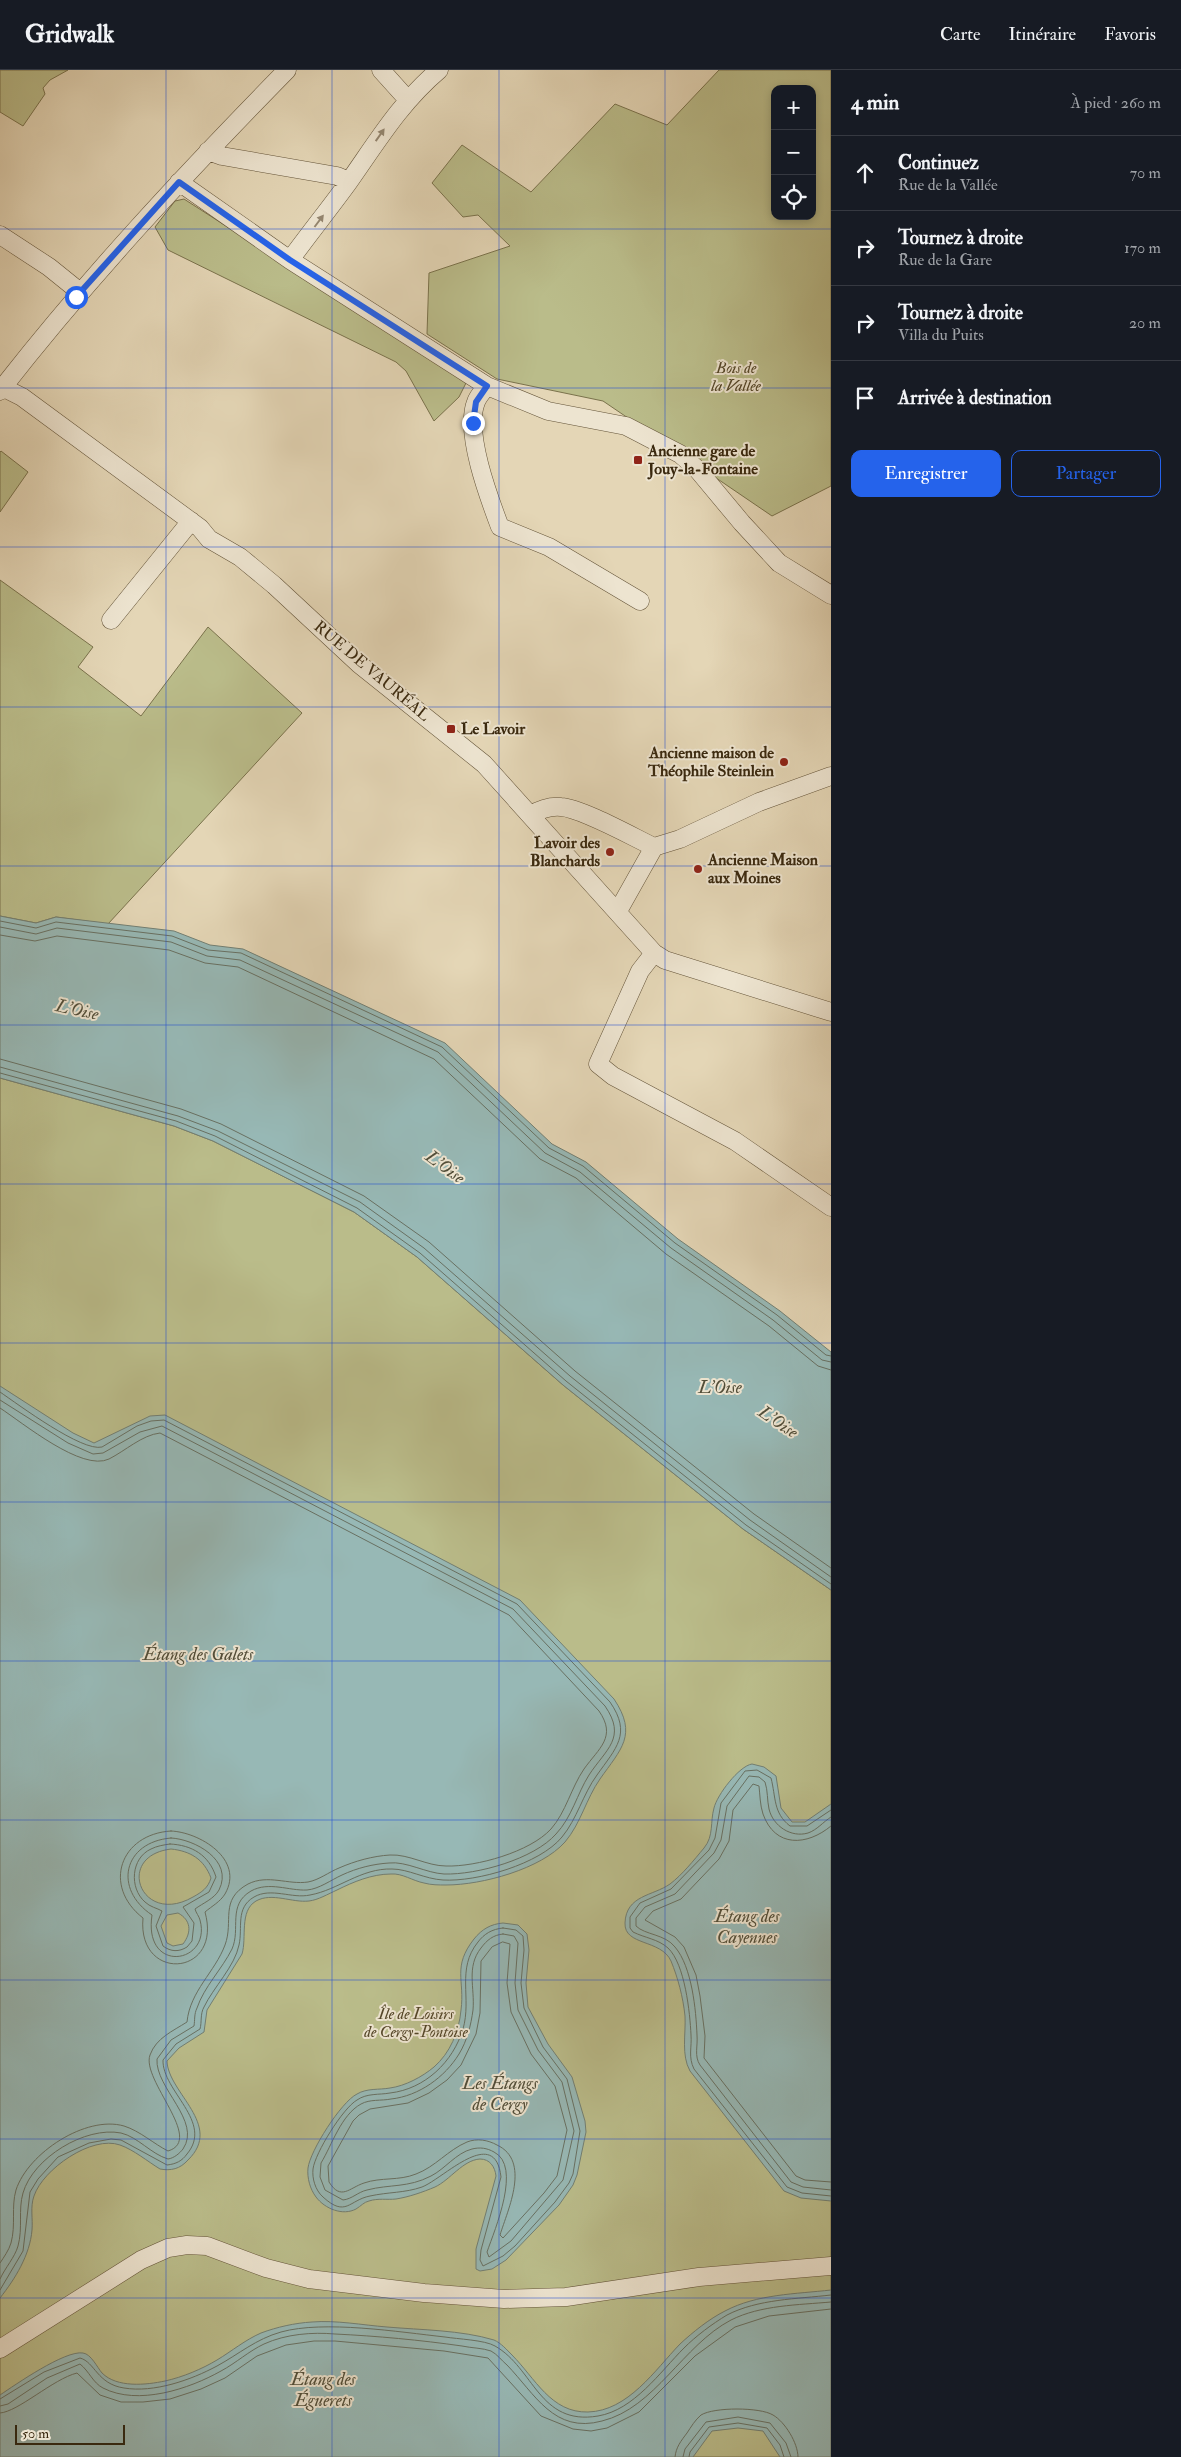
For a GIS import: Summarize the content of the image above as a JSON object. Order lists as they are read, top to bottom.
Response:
{
  "streets": {
    "street": ["RUE DE VAURÉAL"]
  },
  "water": [
    "L'Oise",
    "L’Oise",
    "Étang des Galets",
    "Étang des Cayennes",
    "Les Étangs de Cergy",
    "Étang des Éguerets"
  ],
  "parks": ["Bois de la Vallée", "Île de Loisirs de Cergy-Pontoise"],
  "places": {
    "transit": ["Ancienne gare de Jouy-la-Fontaine", "Le Lavoir"],
    "other": ["Ancienne maison de Théophile Steinlein", "Lavoir des Blanchards", "Ancienne Maison aux Moines"]
  },
  "scale_bar": "50 m",
  "page": {
    "header": "Gridwalk",
    "nav": ["Carte", "Itinéraire", "Favoris"],
    "heading": ["4 min", "À pied · 260 m"],
    "map_buttons": ["+", "−"],
    "list": [
      ["Continuez", "Rue de la Vallée", "70 m"],
      ["Tournez à droite", "Rue de la Gare", "170 m"],
      ["Tournez à droite", "Villa du Puits", "20 m"],
      "Arrivée à destination"
    ],
    "buttons": ["Enregistrer", "Partager"],
    "scale": "50 m"
  }
}
